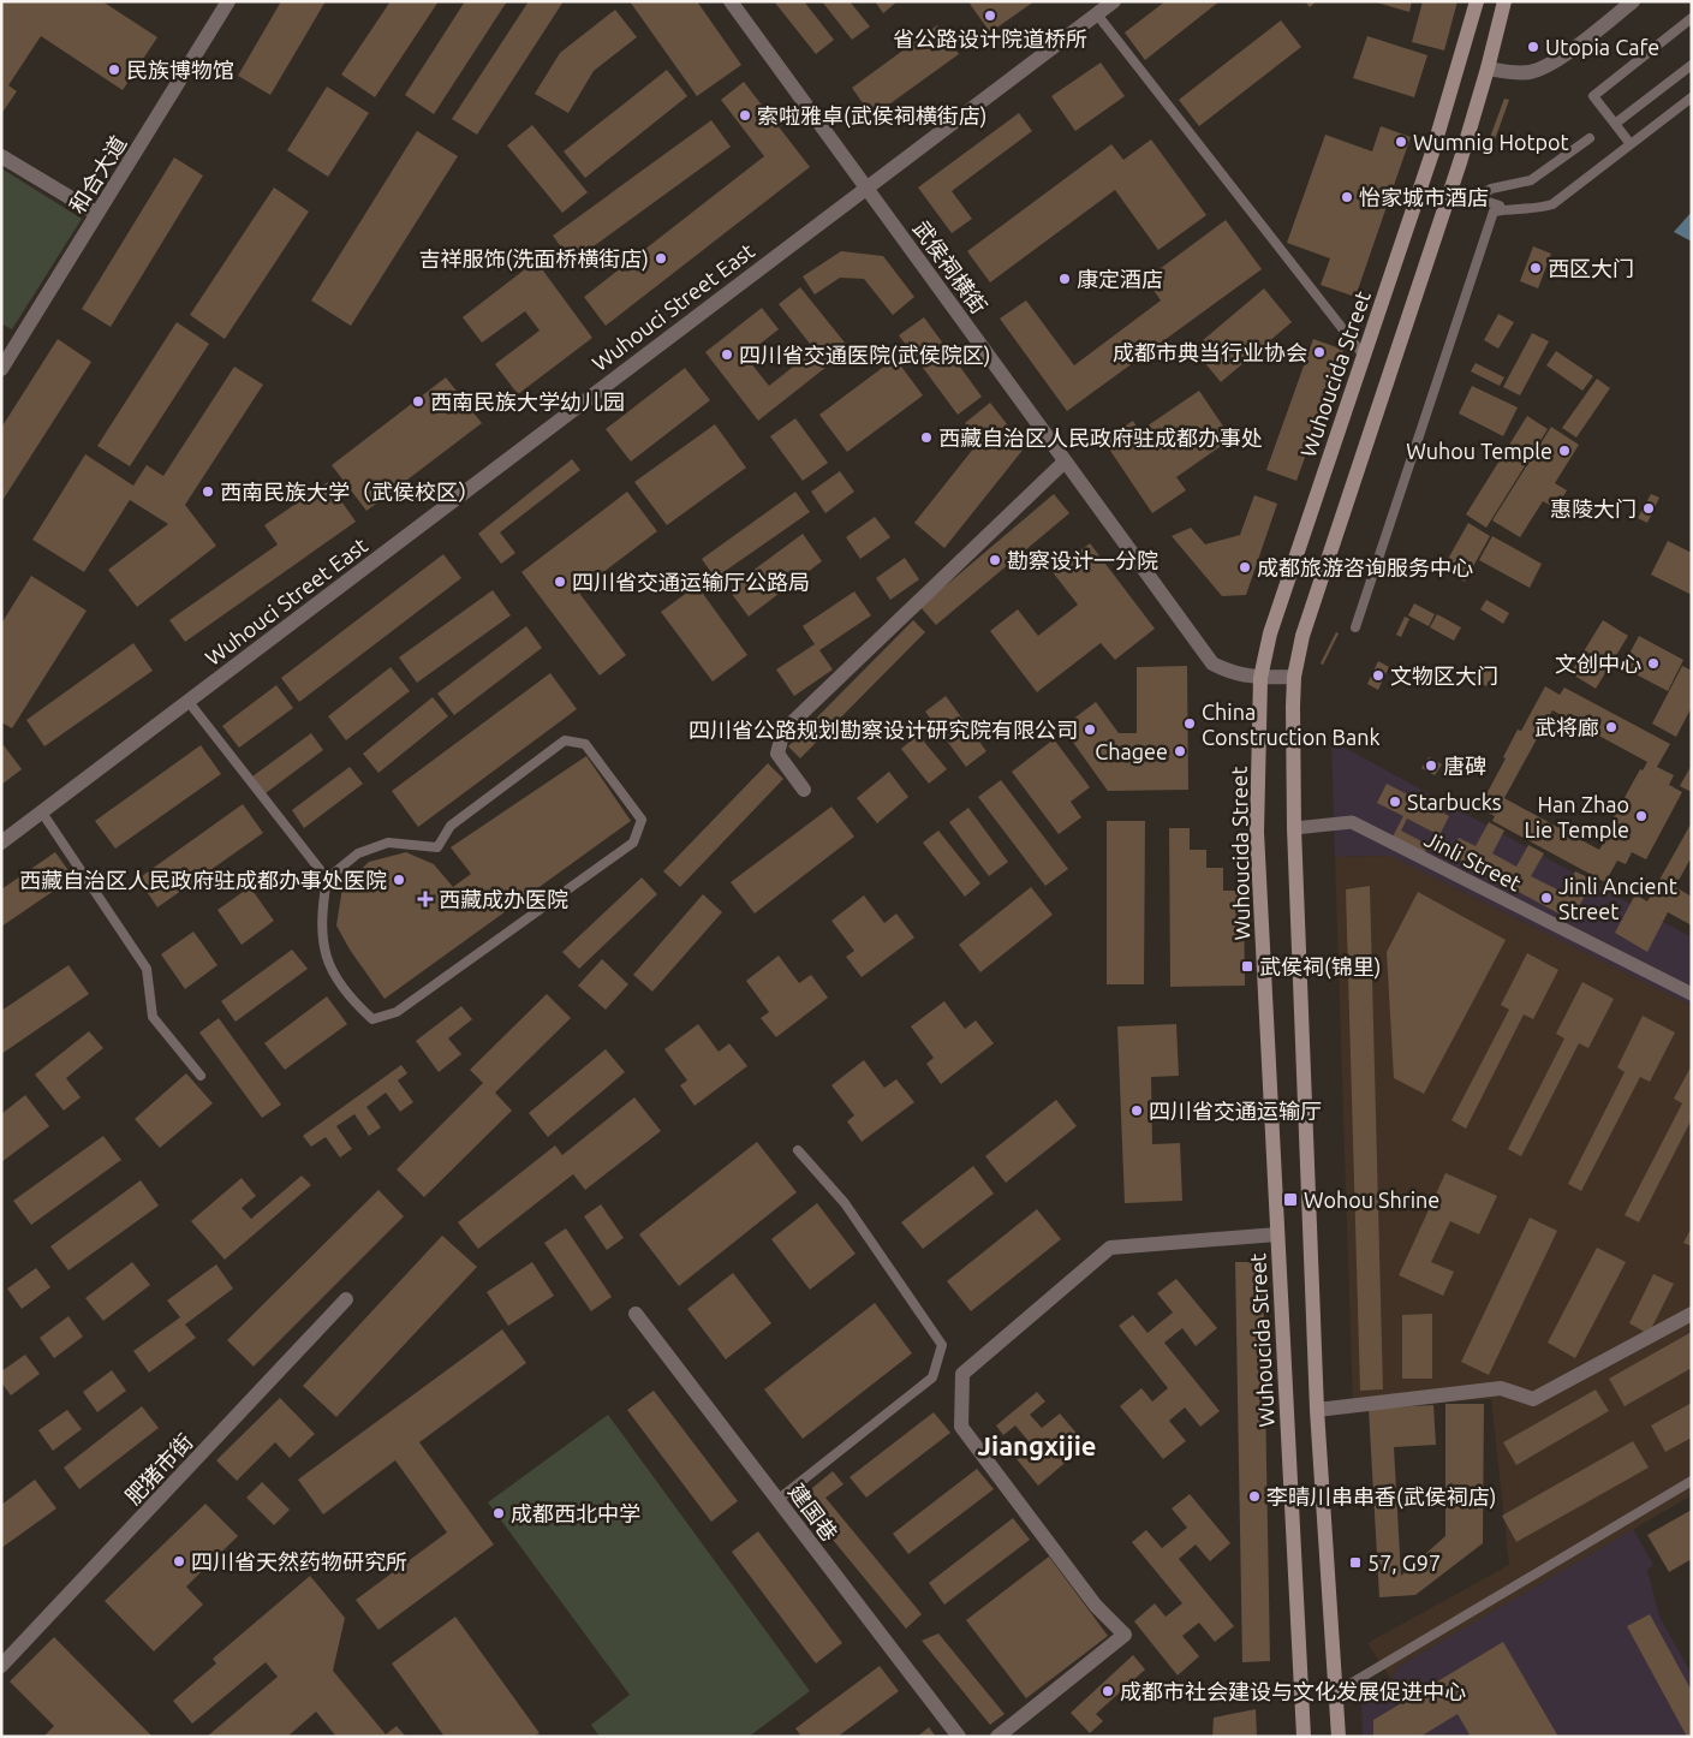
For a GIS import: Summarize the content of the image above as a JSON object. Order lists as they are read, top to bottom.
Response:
{
  "streets": {
    "main road": ["Wuhoucida Street"],
    "street": [
      "和合大道",
      "武侯祠横街",
      "Wuhouci Street East",
      "Jinli Street",
      "肥猪市街",
      "建国巷"
    ]
  },
  "crossings": [
    ["武侯祠横街", "Wuhouci Street East"],
    ["武侯祠横街", "Wuhoucida Street"]
  ],
  "districts": ["Jiangxijie"],
  "places": {
    "other": [
      "省公路设计院道桥所",
      "Utopia Cafe",
      "民族博物馆",
      "索啦雅卓(武侯祠横街店)",
      "Wumnig Hotpot",
      "怡家城市酒店",
      "吉祥服饰(洗面桥横街店)",
      "西区大门",
      "康定酒店",
      "成都市典当行业协会",
      "四川省交通医院(武侯院区)",
      "西南民族大学幼儿园",
      "西藏自治区人民政府驻成都办事处",
      "Wuhou Temple",
      "西南民族大学（武侯校区）",
      "惠陵大门",
      "勘察设计一分院",
      "成都旅游咨询服务中心",
      "四川省交通运输厅公路局",
      "文创中心",
      "文物区大门",
      "China Construction Bank",
      "武将廊",
      "四川省公路规划勘察设计研究院有限公司",
      "Chagee",
      "唐碑",
      "Starbucks",
      "Han Zhao Lie Temple",
      "西藏自治区人民政府驻成都办事处医院",
      "Jinli Ancient Street",
      "四川省交通运输厅",
      "李晴川串串香(武侯祠店)",
      "成都西北中学",
      "四川省天然药物研究所",
      "成都市社会建设与文化发展促进中心"
    ],
    "health": ["西藏成办医院"],
    "transit": ["武侯祠(锦里)", "Wohou Shrine", "57, G97"]
  }
}
